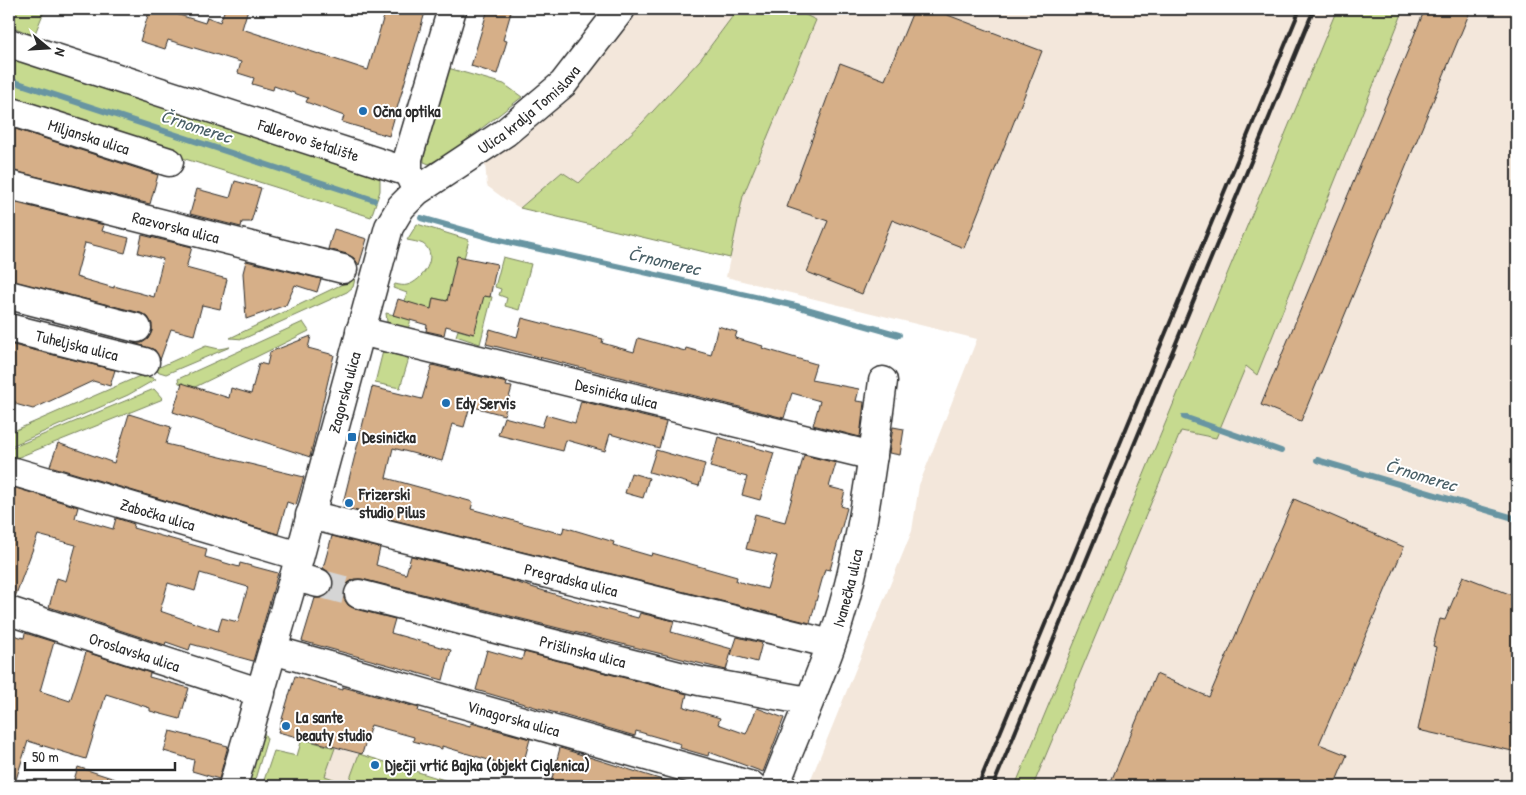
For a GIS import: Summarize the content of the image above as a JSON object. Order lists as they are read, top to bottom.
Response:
{
  "streets": {
    "street": [
      "Ulica kralja Tomislava",
      "Miljanska ulica",
      "Fallerovo šetalište",
      "Razvorska ulica",
      "Tuheljska ulica",
      "Zagorska ulica",
      "Desinićka ulica",
      "Zabočka ulica",
      "Pregradska ulica",
      "Ivanečka ulica",
      "Oroslavska ulica",
      "Prišlinska ulica",
      "Vinagorska ulica"
    ]
  },
  "crossings": [
    ["Ulica kralja Tomislava", "Fallerovo šetalište"],
    ["Ulica kralja Tomislava", "Zagorska ulica"],
    ["Fallerovo šetalište", "Zagorska ulica"],
    ["Zagorska ulica", "Desinićka ulica"],
    ["Zagorska ulica", "Zabočka ulica"],
    ["Zagorska ulica", "Pregradska ulica"],
    ["Zagorska ulica", "Oroslavska ulica"],
    ["Zagorska ulica", "Vinagorska ulica"],
    ["Desinićka ulica", "Ivanečka ulica"],
    ["Pregradska ulica", "Ivanečka ulica"],
    ["Ivanečka ulica", "Prišlinska ulica"]
  ],
  "water": ["Črnomerec"],
  "places": {
    "other": [
      "Očna optika",
      "Edy Servis",
      "Frizerski studio Pilus",
      "La sante beauty studio",
      "Dječji vrtić Bajka (objekt Ciglenica)"
    ],
    "transit": ["Desinička"]
  },
  "scale_bar": "50 m",
  "north": "right"
}
